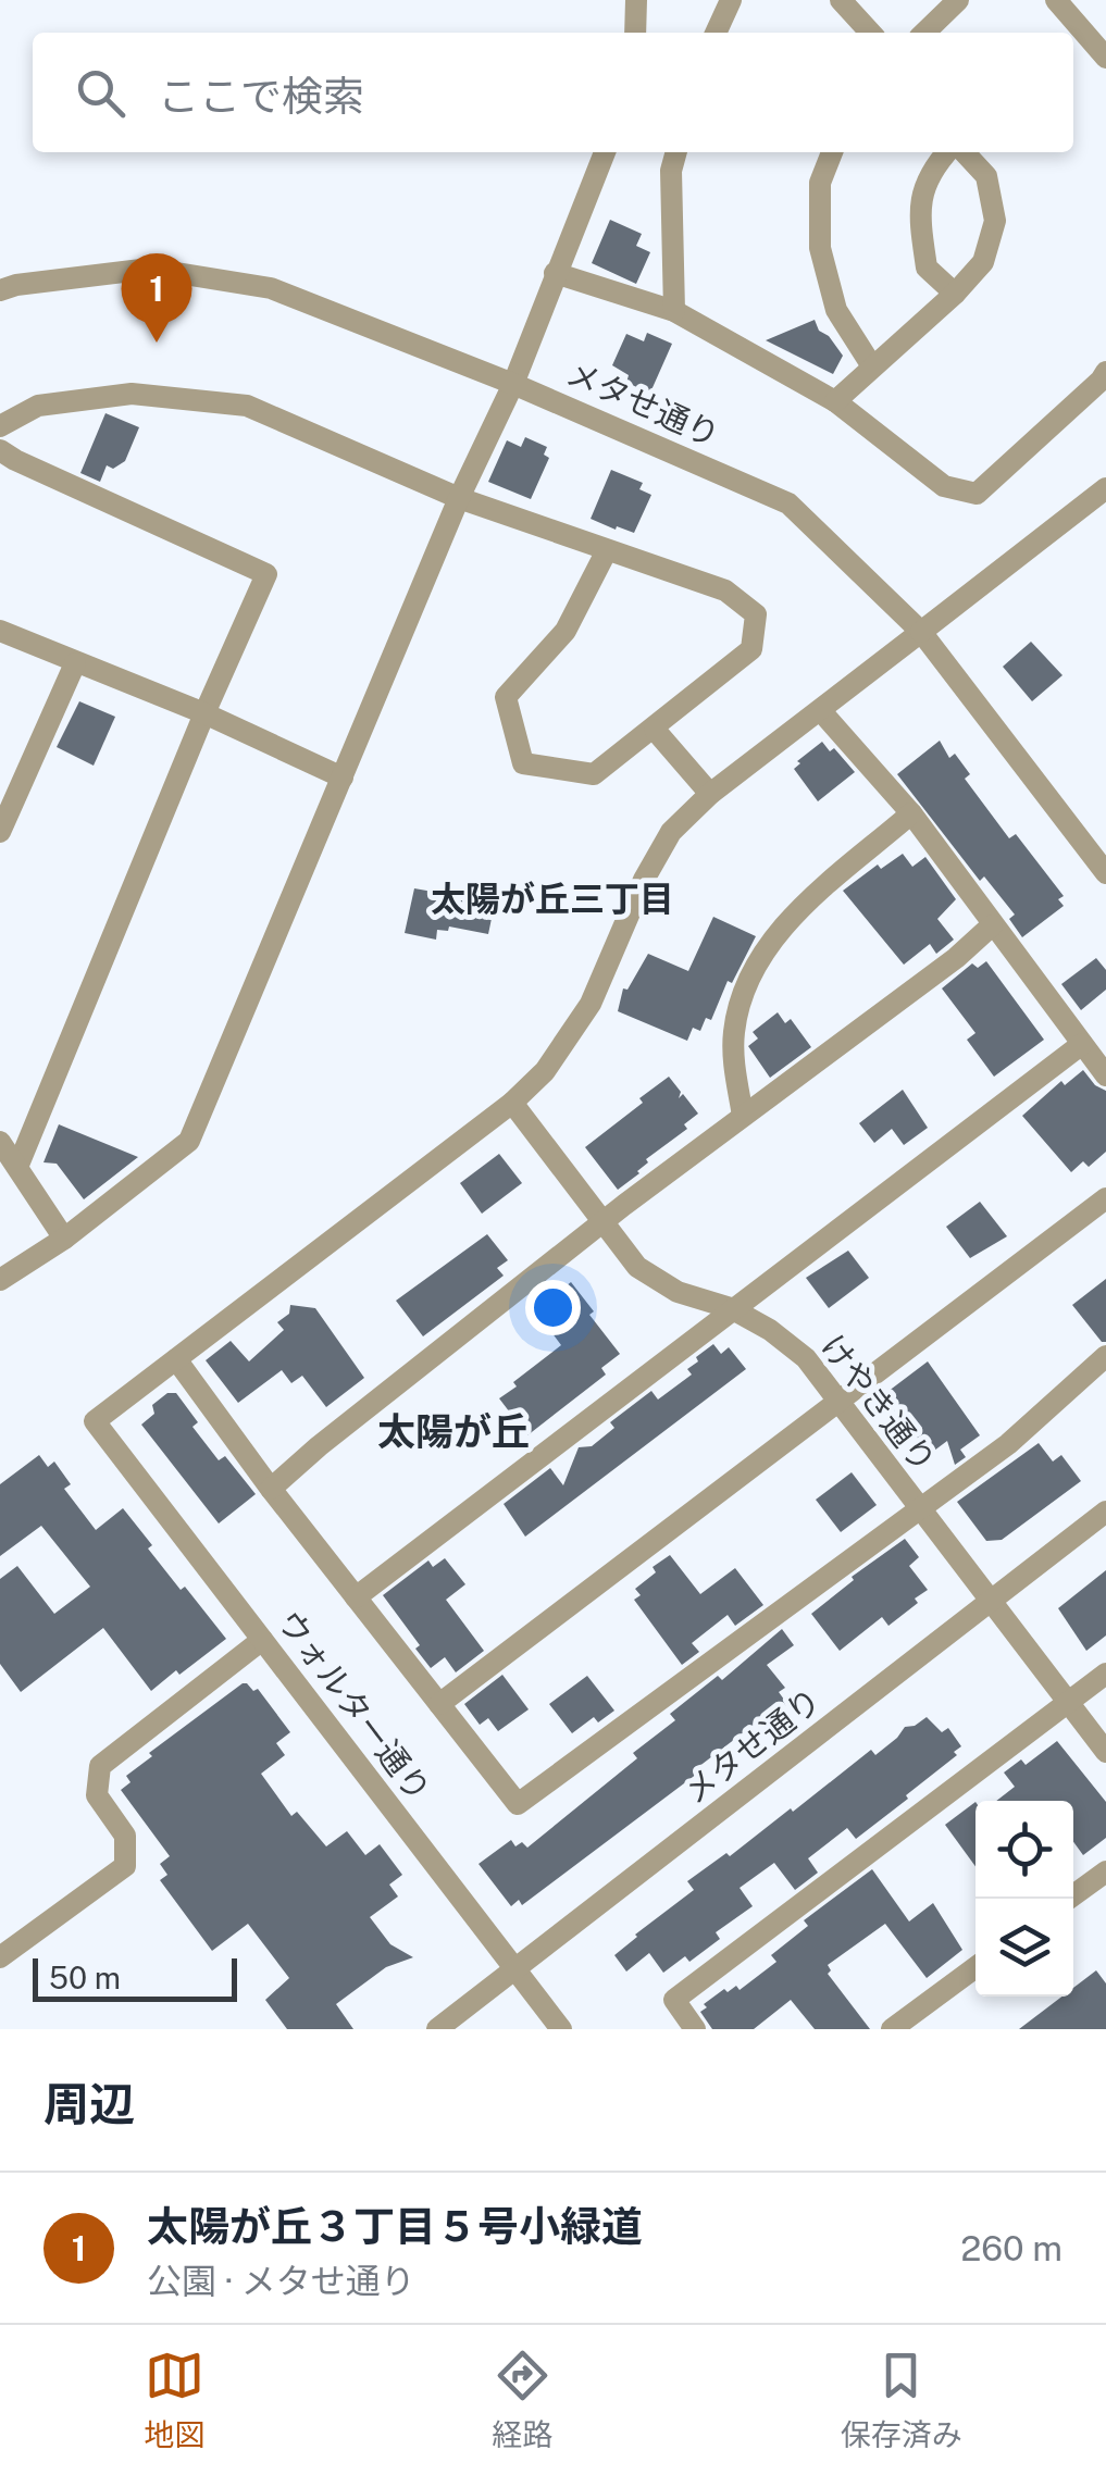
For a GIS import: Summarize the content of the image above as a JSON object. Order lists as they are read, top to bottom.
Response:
{
  "streets": {
    "street": ["メタせ通り", "けやき通り", "ウォルター通り"]
  },
  "crossings": [
    ["メタせ通り", "けやき通り"],
    ["メタせ通り", "ウォルター通り"]
  ],
  "districts": ["太陽が丘三丁目", "太陽が丘"],
  "scale_bar": "50 m",
  "page": {
    "search": "ここで検索",
    "pins": "1",
    "scale": "50 m",
    "heading": "周辺",
    "list": [
      {
        "mark": "1",
        "name": "太陽が丘３丁目５号小緑道",
        "note": "公園 · メタせ通り",
        "value": "260 m"
      }
    ],
    "nav": ["地図", "経路", "保存済み"]
  }
}
